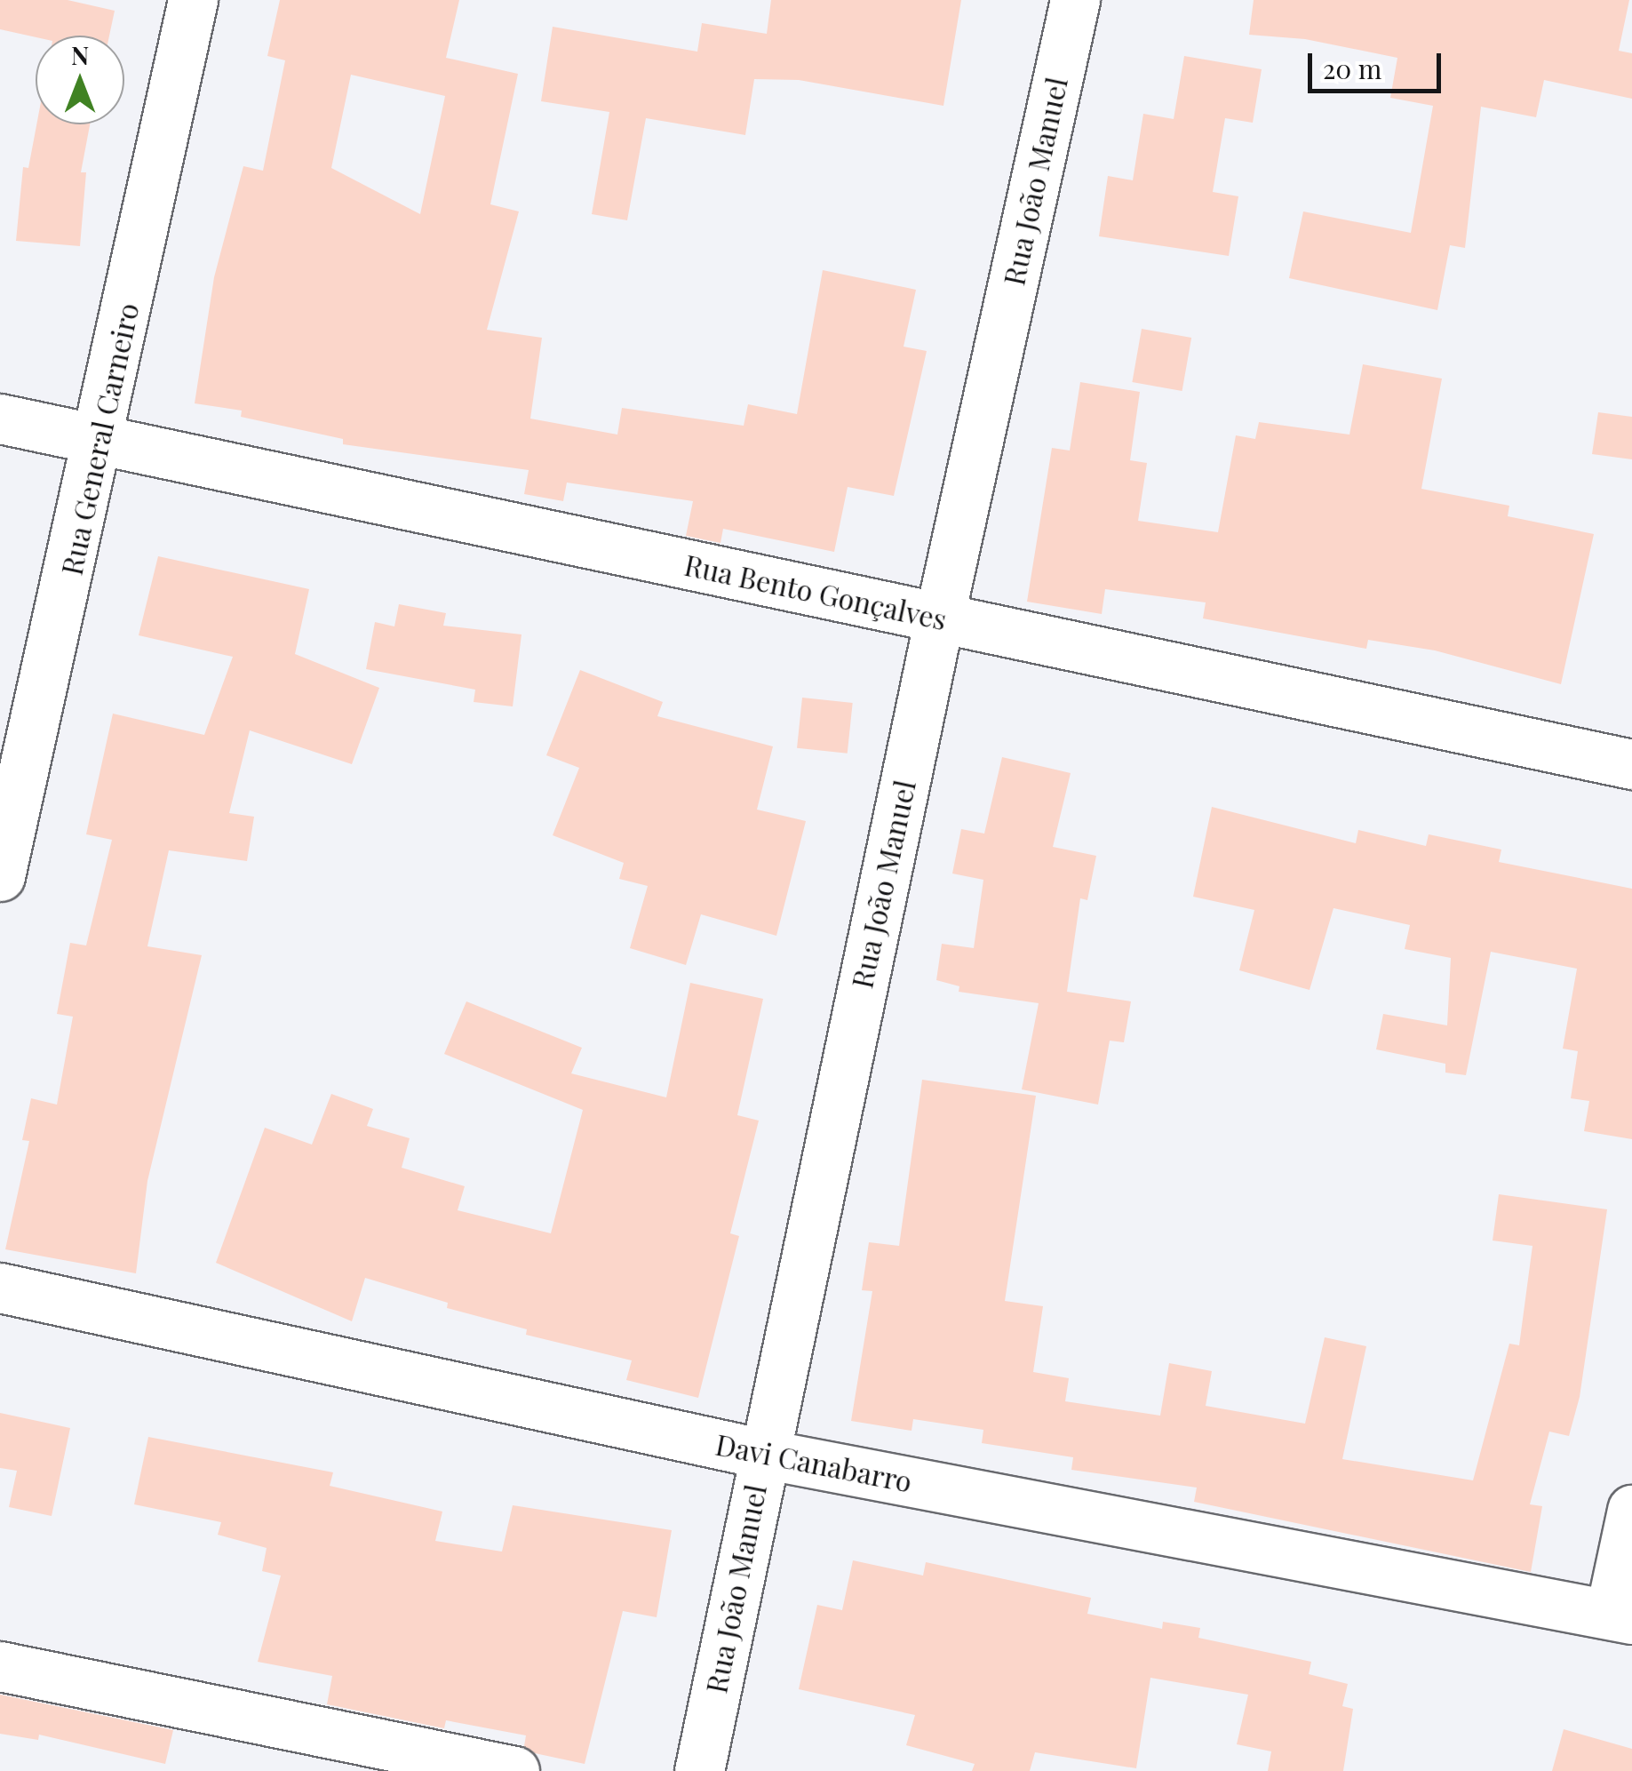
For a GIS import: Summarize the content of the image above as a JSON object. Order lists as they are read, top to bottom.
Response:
{
  "streets": {
    "street": [
      "Rua João Manuel",
      "Rua General Carneiro",
      "Rua Bento Gonçalves",
      "Davi Canabarro"
    ]
  },
  "crossings": [
    ["Rua João Manuel", "Rua Bento Gonçalves"],
    ["Rua João Manuel", "Davi Canabarro"],
    ["Rua General Carneiro", "Rua Bento Gonçalves"]
  ],
  "scale_bar": "20 m",
  "north": "top"
}
